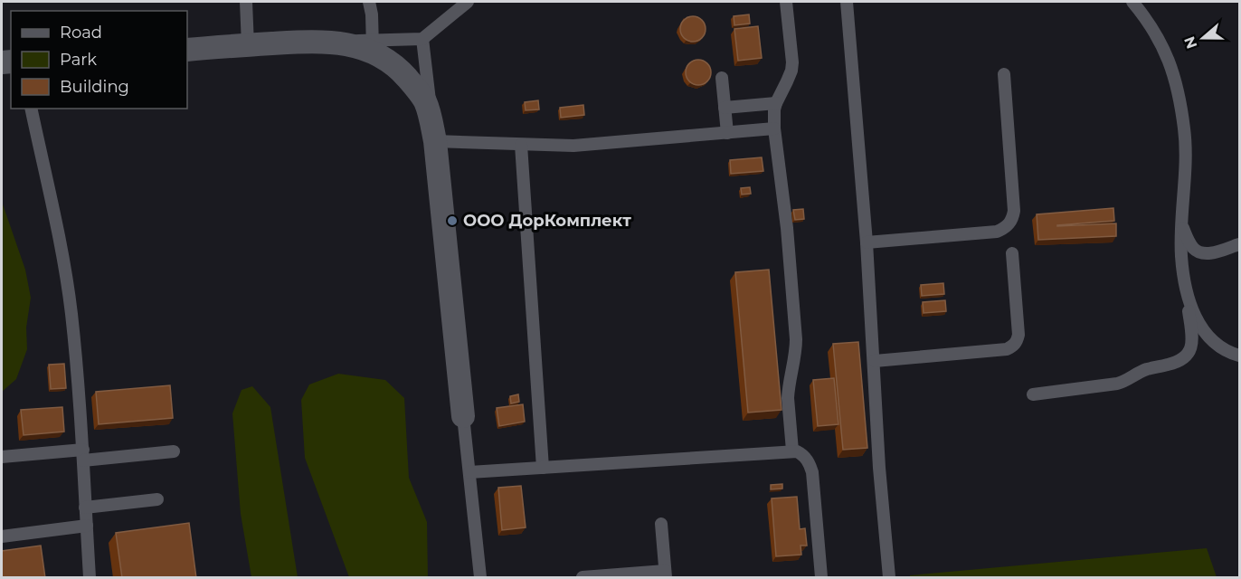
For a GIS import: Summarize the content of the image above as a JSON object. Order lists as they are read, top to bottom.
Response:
{
  "places": ["ООО ДорКомплект"],
  "legend": ["Road", "Park", "Building"],
  "north": "left"
}
